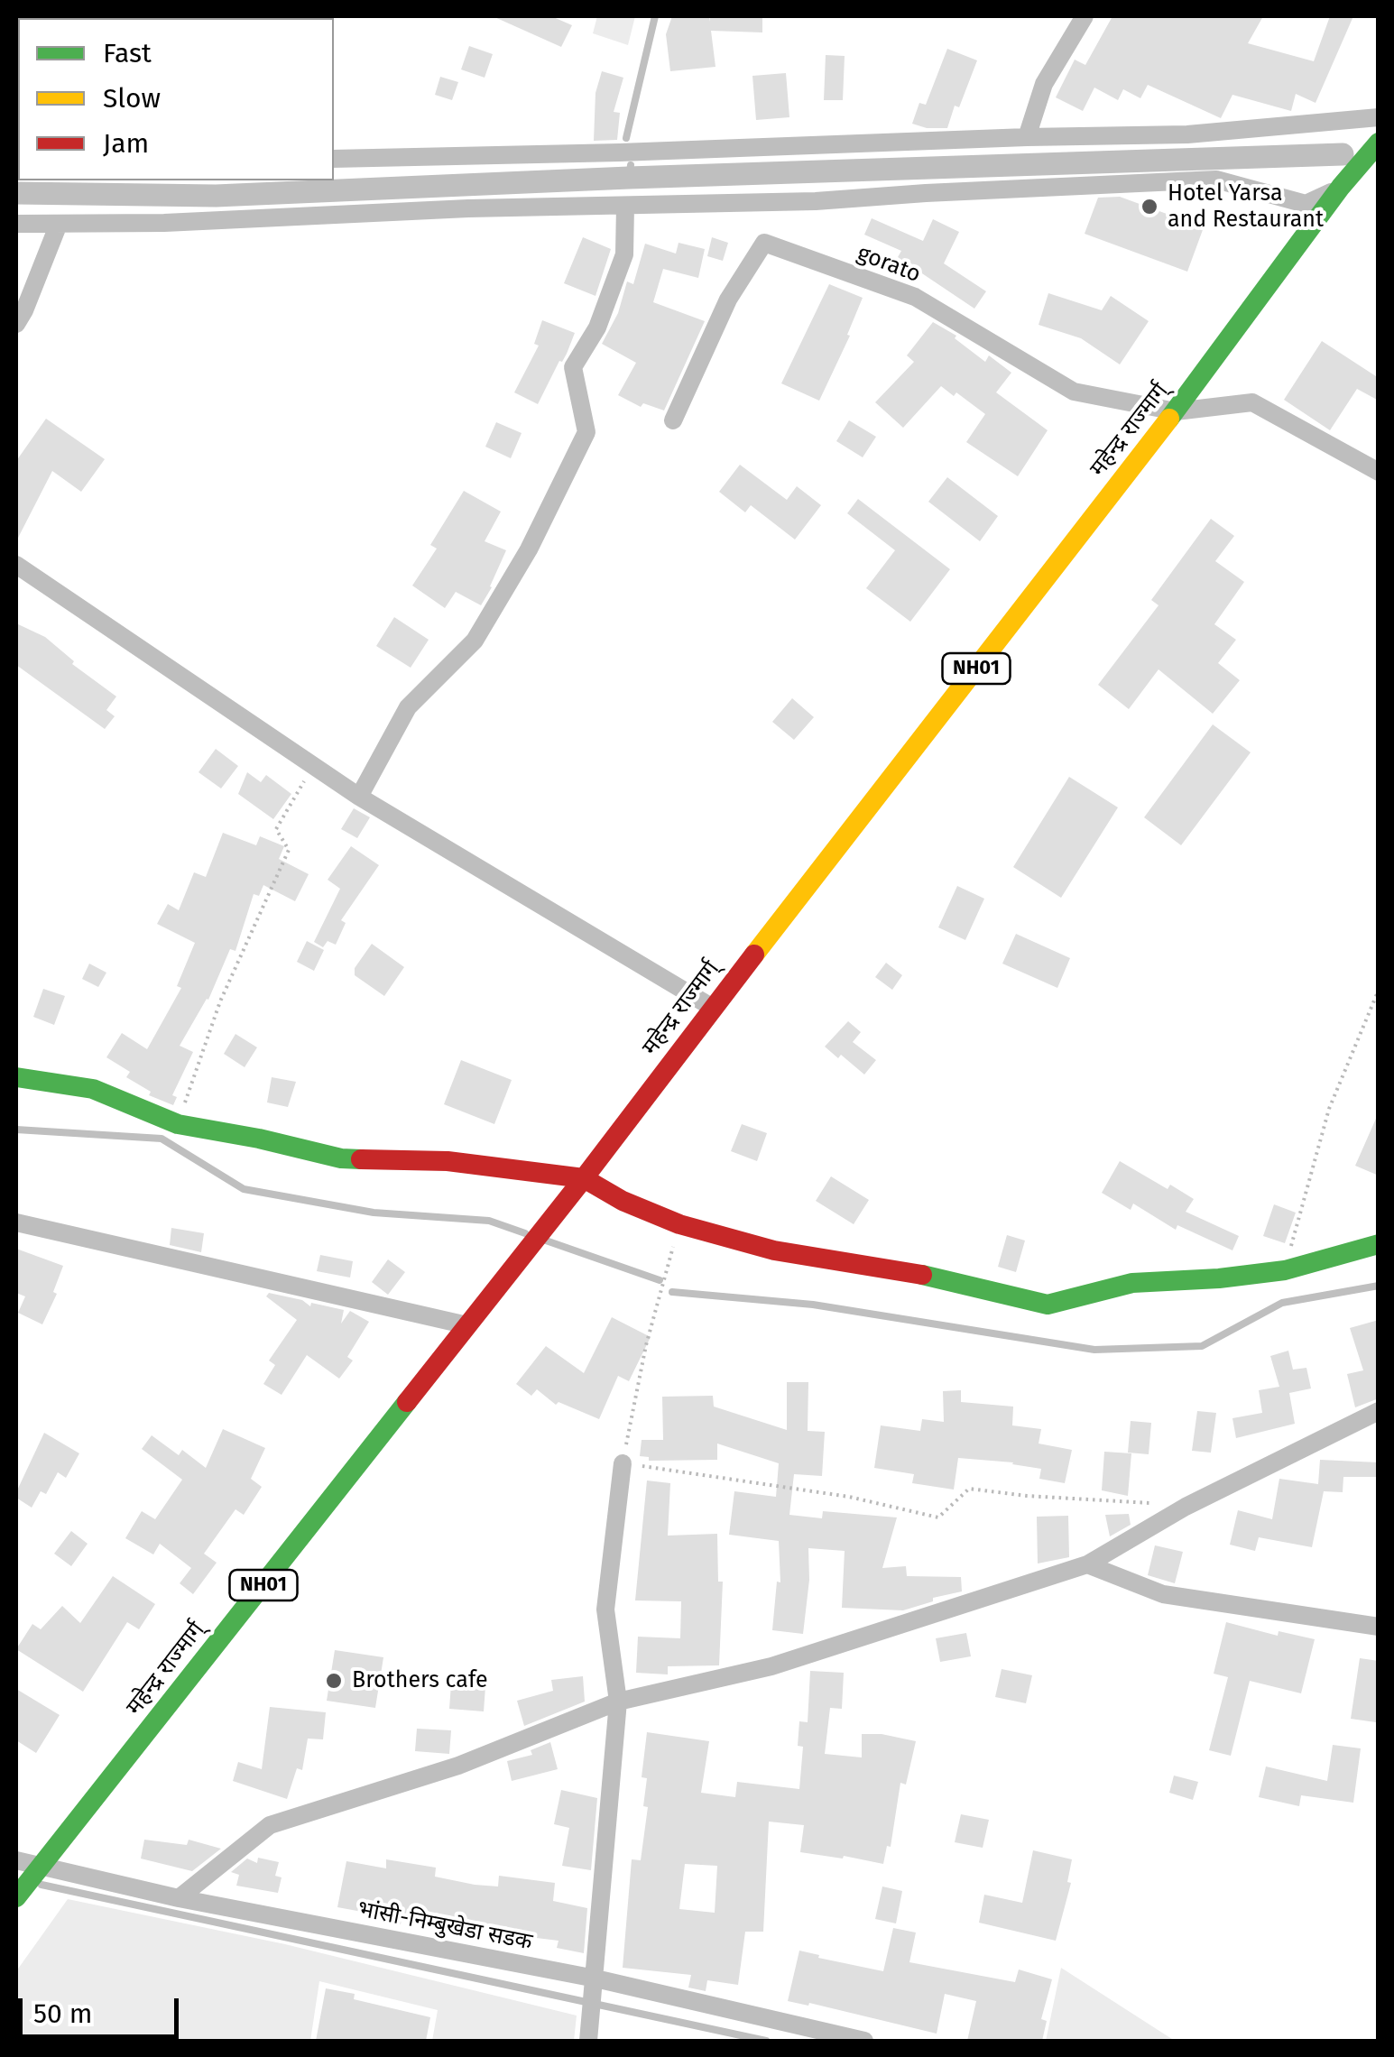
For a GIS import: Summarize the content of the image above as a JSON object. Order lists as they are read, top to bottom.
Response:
{
  "streets": {
    "main road": ["महेन्द्र राज्मार्ग्", "NH01"],
    "street": ["gorato", "भांसी-निम्बुखेडा सडक"]
  },
  "crossings": [
    ["gorato", "महेन्द्र राज्मार्ग्"],
    ["महेन्द्र राज्मार्ग्", "भांसी-निम्बुखेडा सडक"]
  ],
  "places": ["Hotel Yarsa and Restaurant", "Brothers cafe"],
  "legend": ["Fast", "Slow", "Jam"],
  "scale_bar": "50 m"
}
